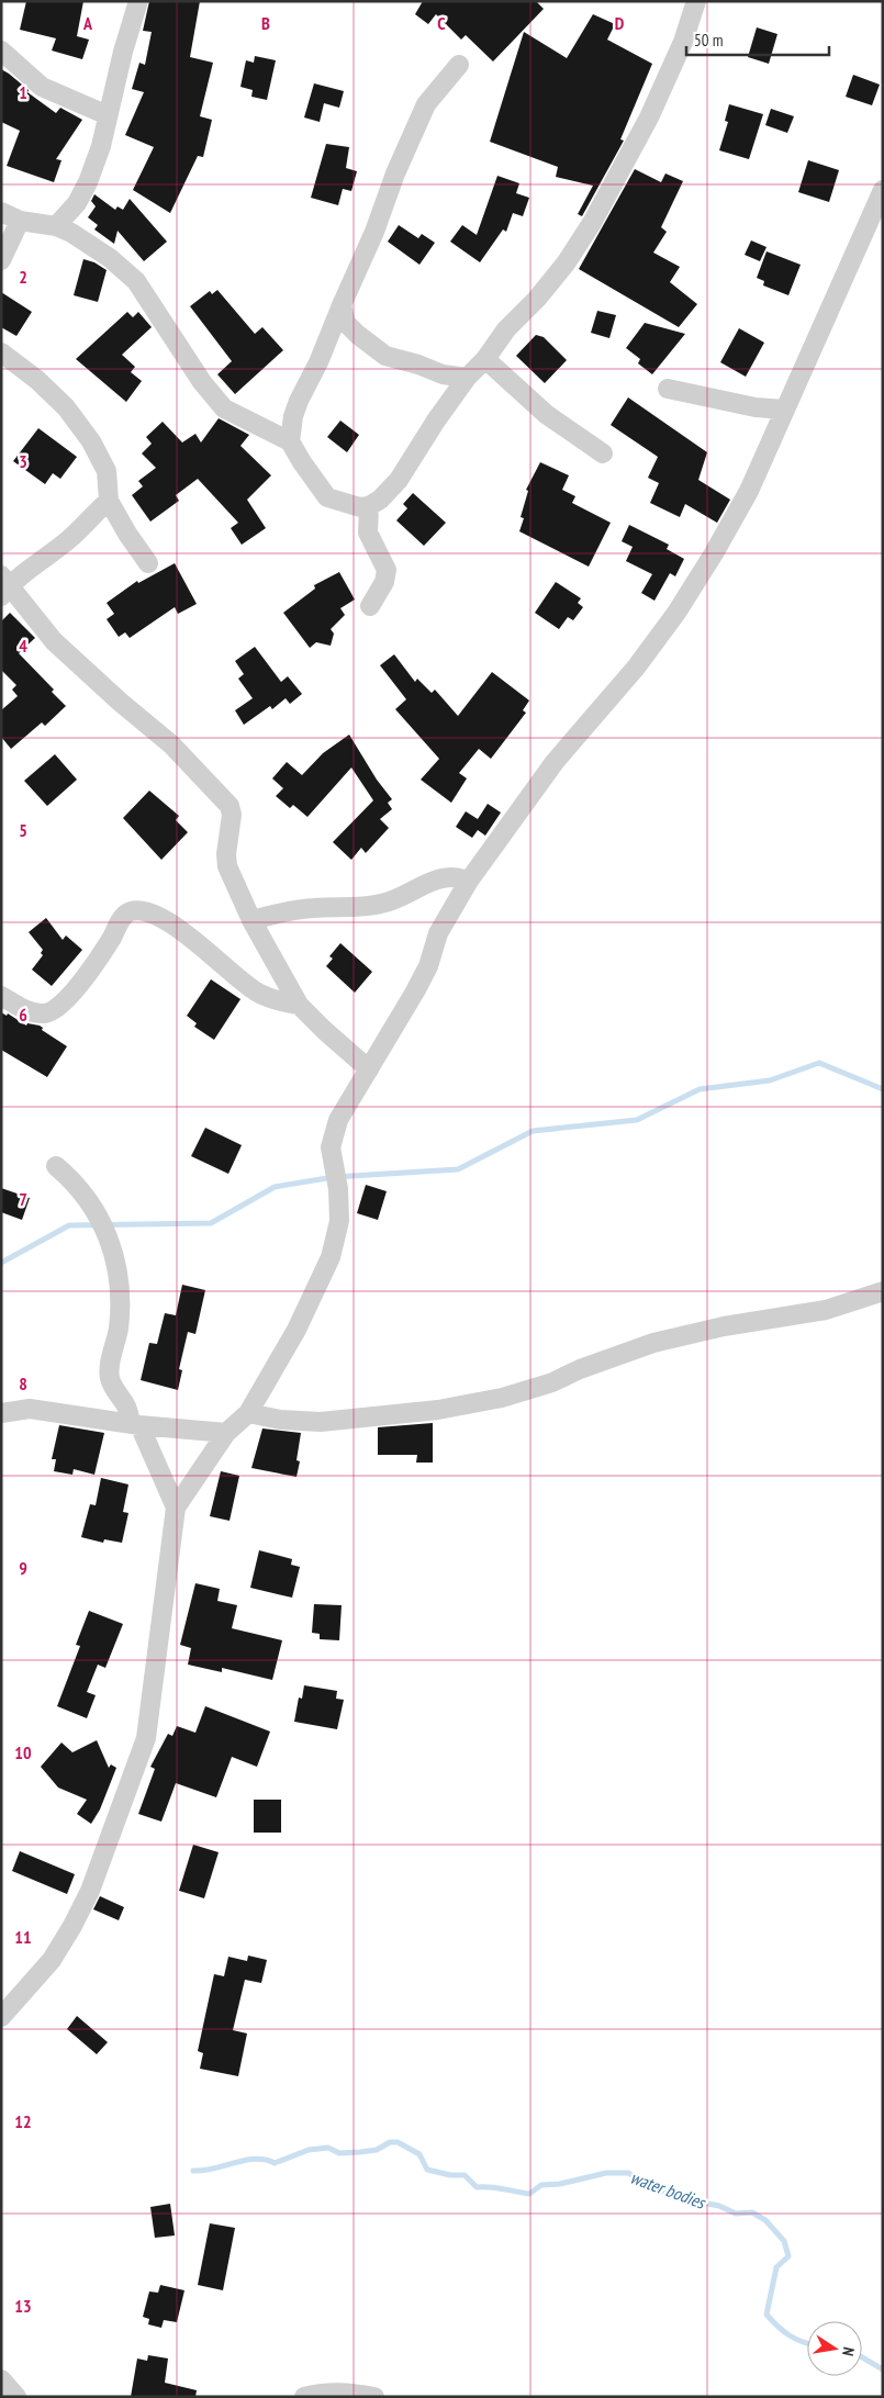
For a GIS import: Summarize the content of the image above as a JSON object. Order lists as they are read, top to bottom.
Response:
{
  "water": ["water bodies"],
  "scale_bar": "50 m",
  "north": "right",
  "grid": {
    "columns": [
      "A",
      "B",
      "C",
      "D"
    ],
    "rows": [
      "1",
      "2",
      "3",
      "4",
      "5",
      "6",
      "7",
      "8",
      "9",
      "10",
      "11",
      "12",
      "13"
    ]
  }
}
